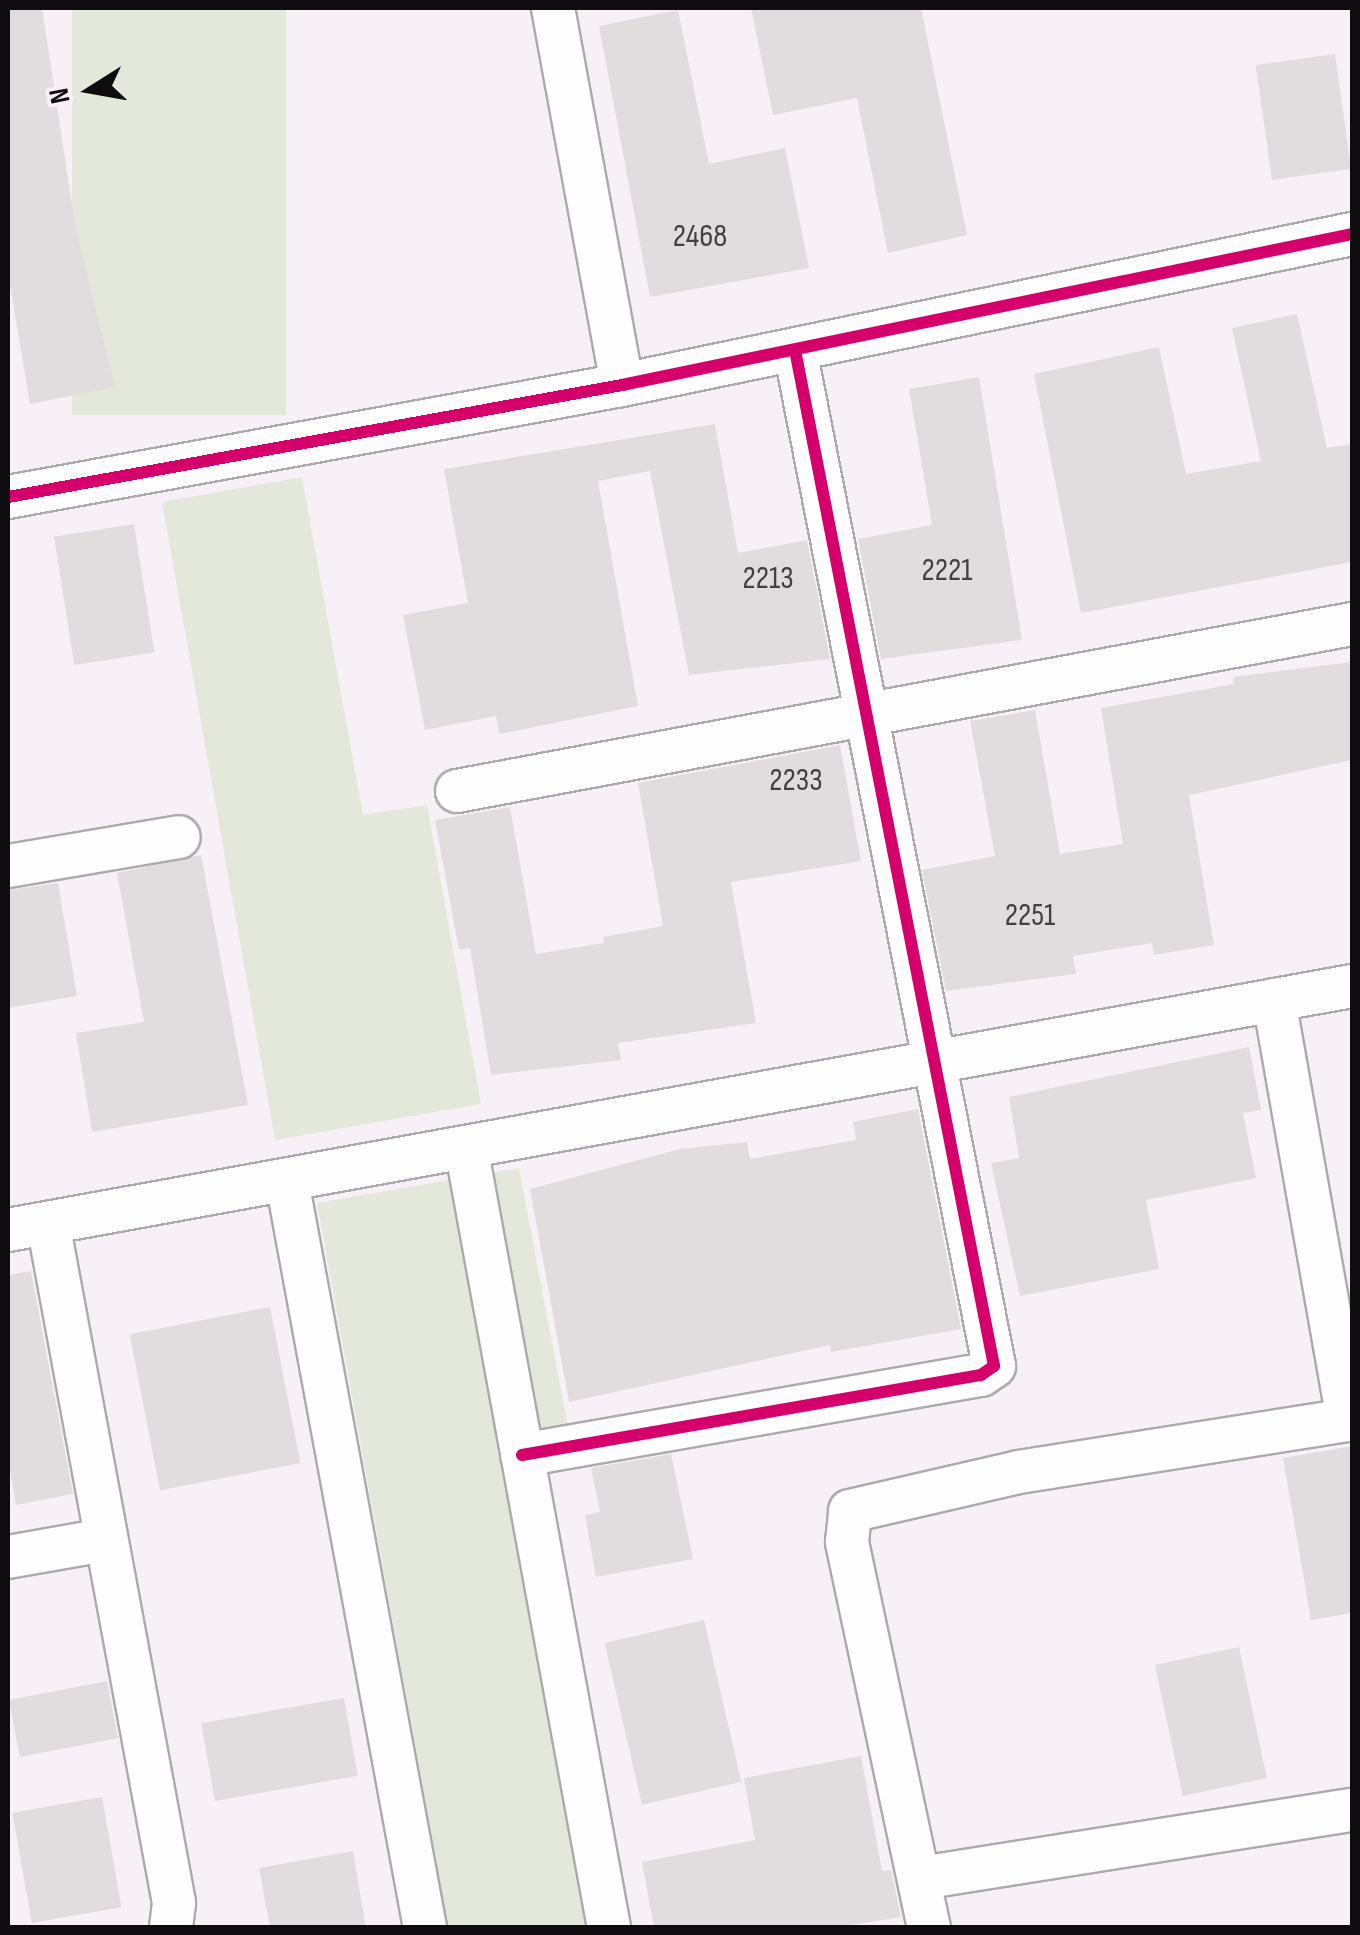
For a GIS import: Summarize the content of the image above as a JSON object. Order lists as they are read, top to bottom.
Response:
{
  "house_numbers": [
    "2468",
    "2221",
    "2213",
    "2233",
    "2251"
  ],
  "north": "left"
}
